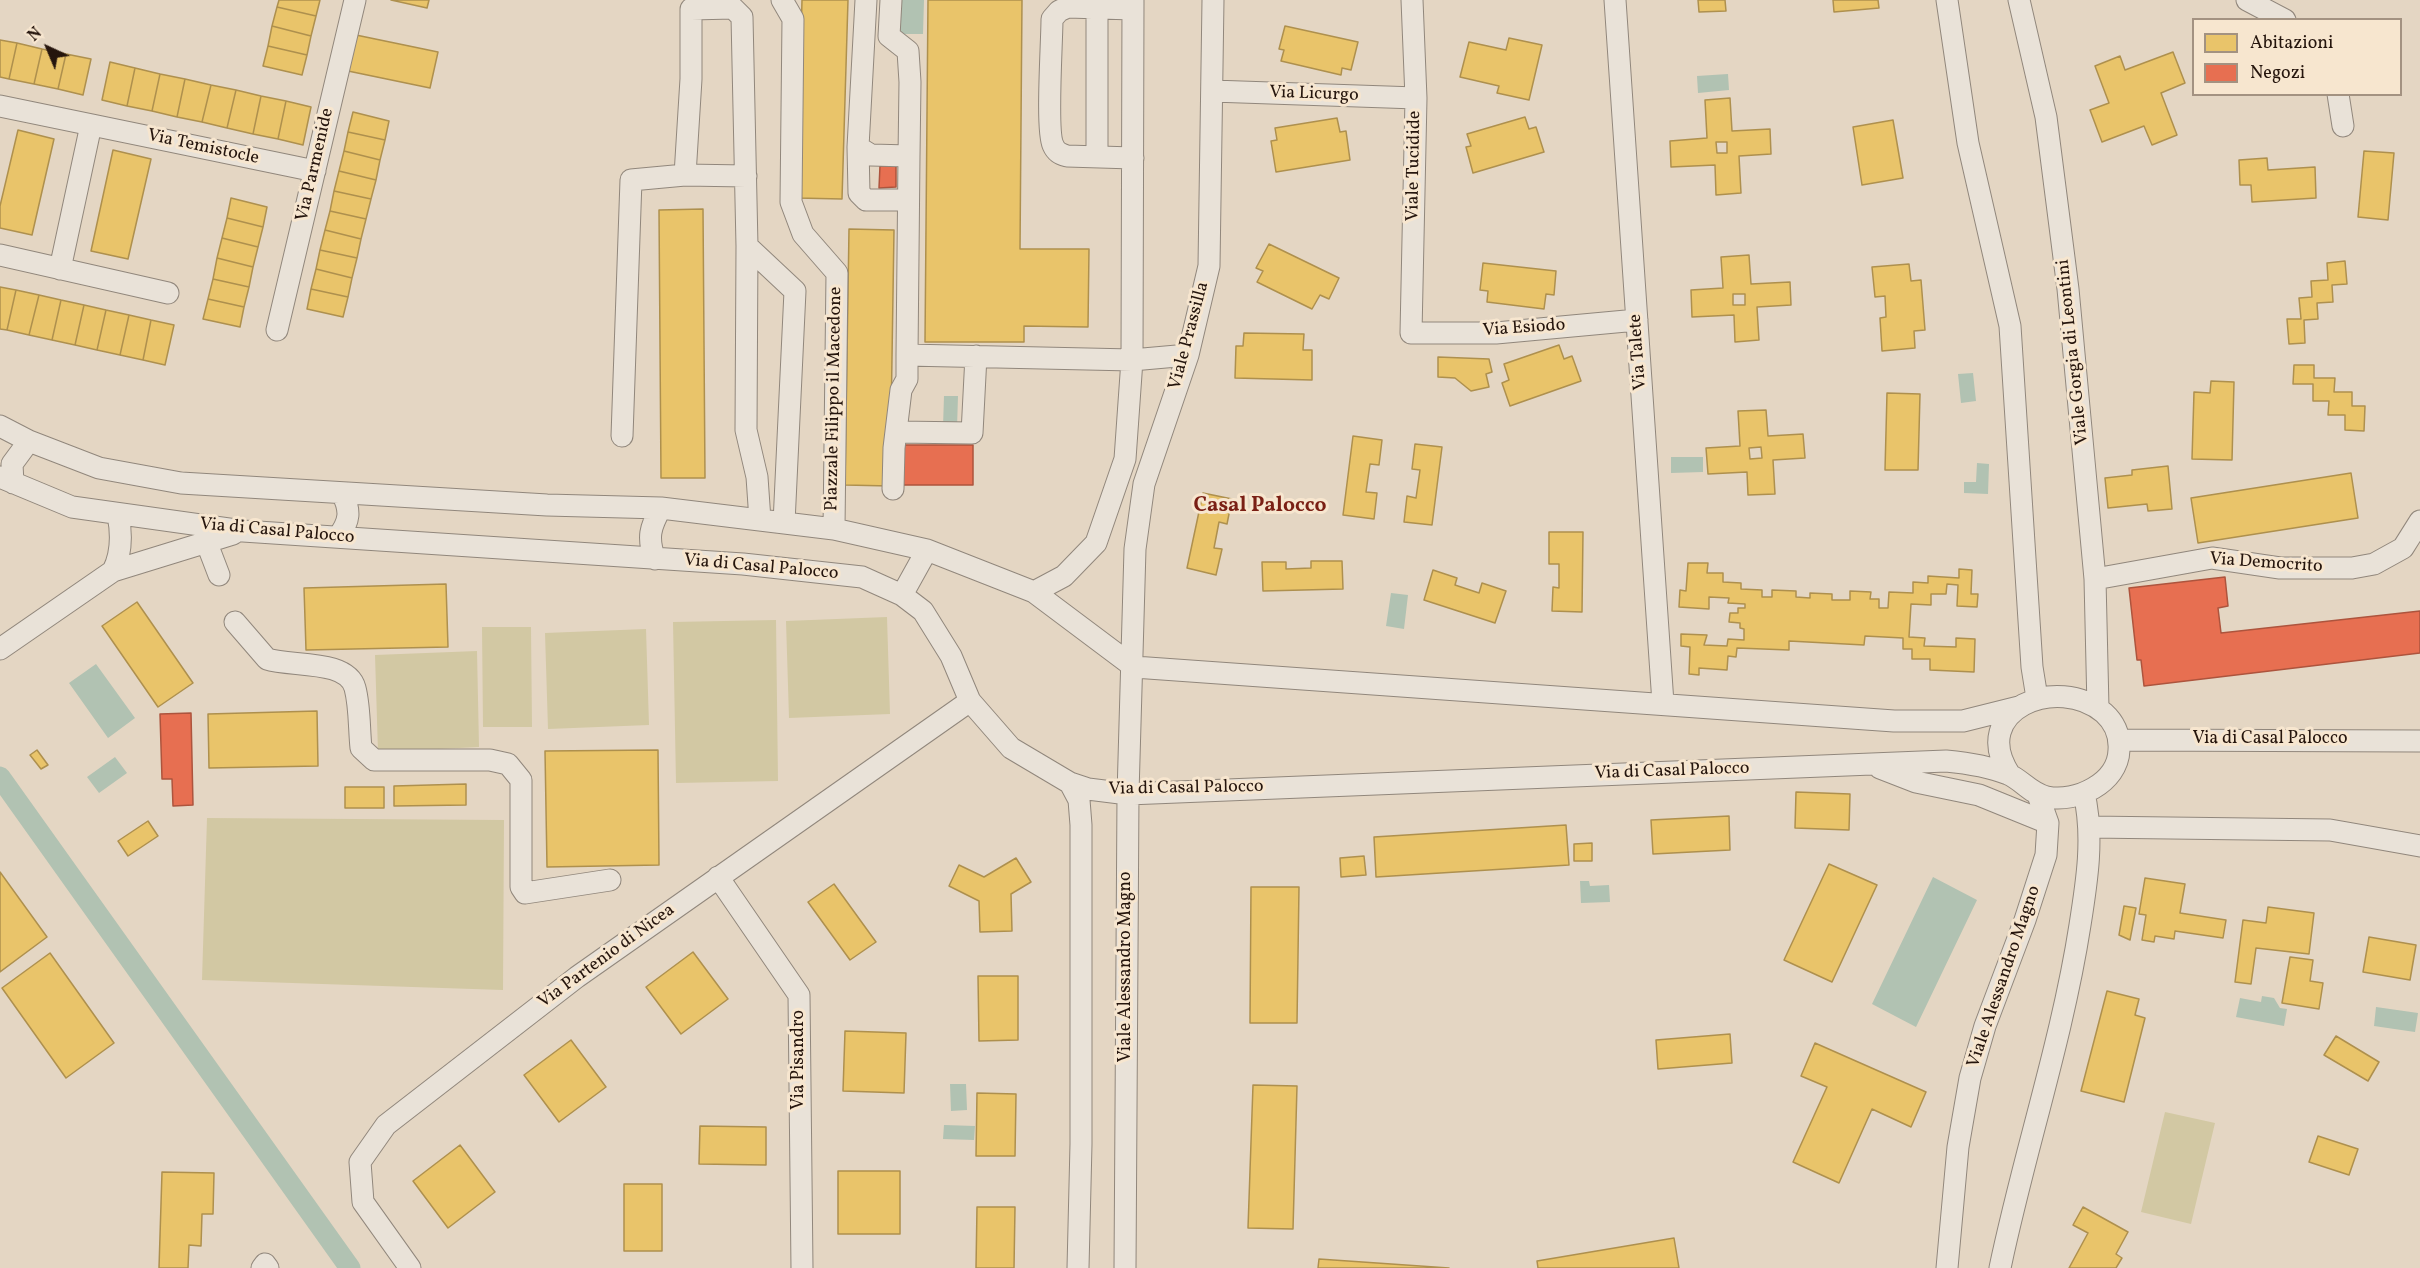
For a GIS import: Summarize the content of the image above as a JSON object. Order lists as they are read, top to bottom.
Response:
{
  "streets": {
    "street": [
      "Via Licurgo",
      "Via Temistocle",
      "Via Parmenide",
      "Viale Tucidide",
      "Via Esiodo",
      "Viale Prassilla",
      "Via Talete",
      "Viale Gorgia di Leontini",
      "Piazzale Filippo il Macedone",
      "Via di Casal Palocco",
      "Via Democrito",
      "Via Partenio di Nicea",
      "Viale Alessandro Magno",
      "Via Pisandro"
    ]
  },
  "crossings": [
    ["Via Licurgo", "Viale Tucidide"],
    ["Via Licurgo", "Viale Prassilla"],
    ["Via Temistocle", "Via Parmenide"],
    ["Viale Tucidide", "Via Esiodo"],
    ["Via Esiodo", "Via Talete"],
    ["Viale Prassilla", "Viale Alessandro Magno"],
    ["Viale Gorgia di Leontini", "Via di Casal Palocco"],
    ["Viale Gorgia di Leontini", "Via Democrito"],
    ["Viale Gorgia di Leontini", "Viale Alessandro Magno"],
    ["Via di Casal Palocco", "Via Partenio di Nicea"],
    ["Via di Casal Palocco", "Viale Alessandro Magno"],
    ["Via Partenio di Nicea", "Via Pisandro"]
  ],
  "districts": ["Casal Palocco"],
  "legend": ["Abitazioni", "Negozi"],
  "north": "top left"
}
